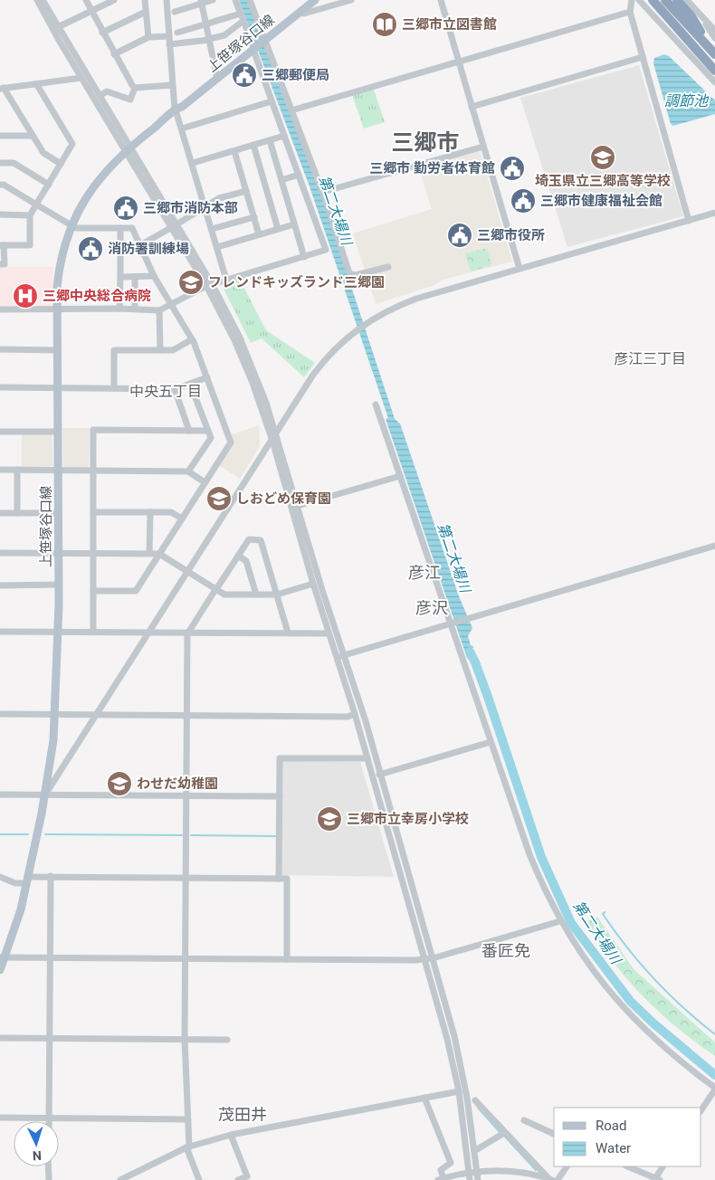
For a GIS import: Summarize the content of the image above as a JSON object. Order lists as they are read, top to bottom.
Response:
{
  "streets": {
    "main road": ["上笹塚谷口線"]
  },
  "districts": [
    "三郷市",
    "彦江三丁目",
    "中央五丁目",
    "彦江",
    "彦沢",
    "番匠免",
    "茂田井"
  ],
  "water": ["調節池", "第二大場川"],
  "places": {
    "library": ["三郷市立図書館"],
    "public building": [
      "三郷郵便局",
      "三郷市 勤労者体育館",
      "三郷市健康福祉会館",
      "三郷市消防本部",
      "三郷市役所",
      "消防署訓練場"
    ],
    "school or university": [
      "埼玉県立三郷高等学校",
      "フレンドキッズランド三郷園",
      "しおどめ保育園",
      "わせだ幼稚園",
      "三郷市立幸房小学校"
    ],
    "hospital": ["三郷中央総合病院"]
  },
  "legend": ["Road", "Water"],
  "north": "bottom"
}
